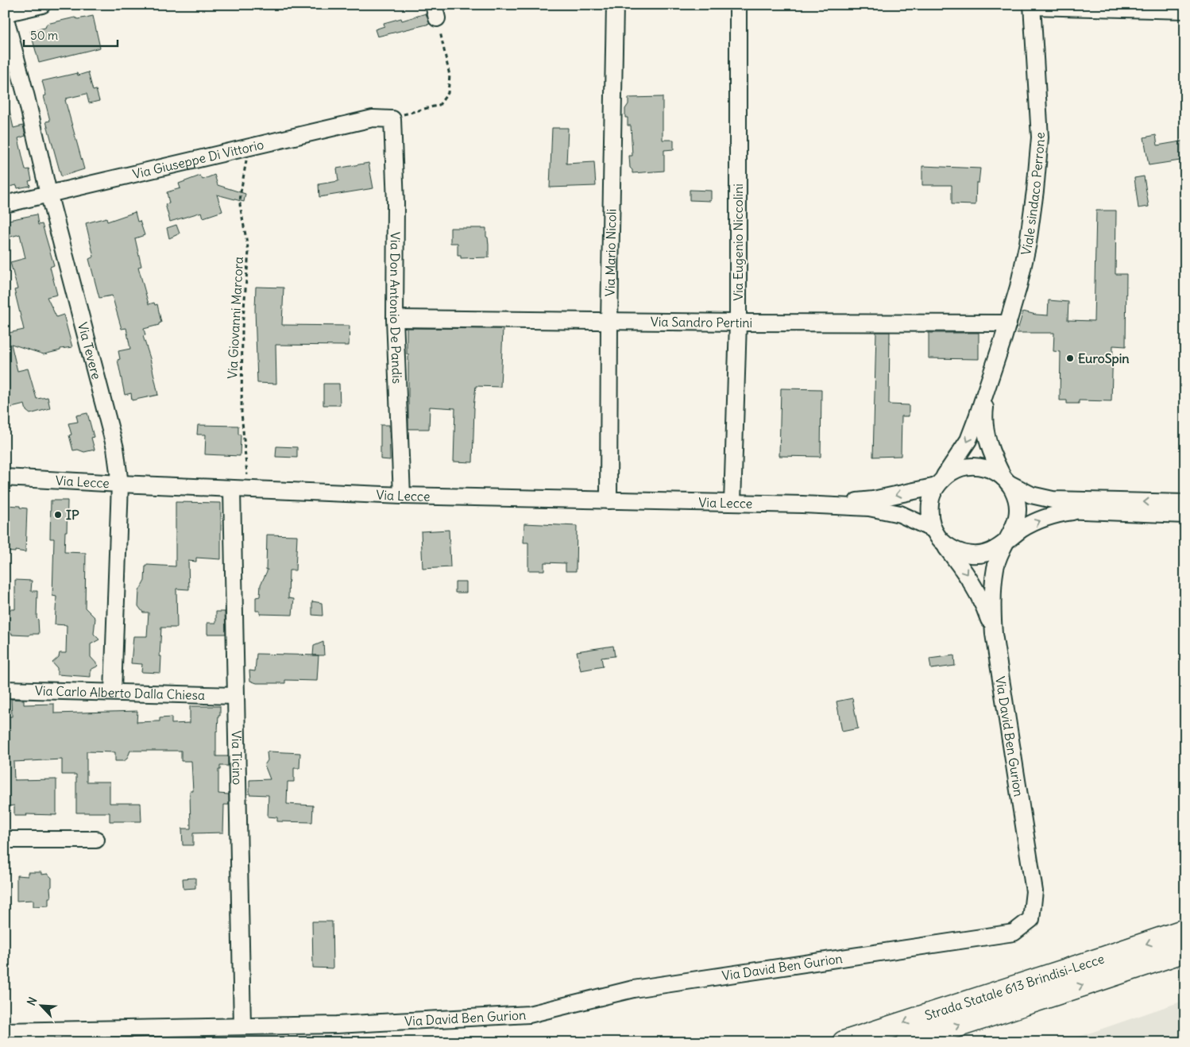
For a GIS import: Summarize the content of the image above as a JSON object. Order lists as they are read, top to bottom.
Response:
{
  "streets": {
    "highway": ["Strada Statale 613 Brindisi-Lecce"],
    "street": [
      "Via Giuseppe Di Vittorio",
      "Viale sindaco Perrone",
      "Via Eugenio Niccolini",
      "Via Mario Nicoli",
      "Via Don Antonio De Pandis",
      "Via Sandro Pertini",
      "Via Tevere",
      "Via Lecce",
      "Via Carlo Alberto Dalla Chiesa",
      "Via David Ben Gurion",
      "Via Ticino"
    ],
    "path": ["Via Giovanni Marcora"]
  },
  "crossings": [
    ["Via Giuseppe Di Vittorio", "Via Don Antonio De Pandis"],
    ["Via Giuseppe Di Vittorio", "Via Giovanni Marcora"],
    ["Via Giuseppe Di Vittorio", "Via Tevere"],
    ["Viale sindaco Perrone", "Via Sandro Pertini"],
    ["Viale sindaco Perrone", "Via Lecce"],
    ["Viale sindaco Perrone", "Via David Ben Gurion"],
    ["Via Eugenio Niccolini", "Via Sandro Pertini"],
    ["Via Eugenio Niccolini", "Via Lecce"],
    ["Via Mario Nicoli", "Via Sandro Pertini"],
    ["Via Mario Nicoli", "Via Lecce"],
    ["Via Don Antonio De Pandis", "Via Sandro Pertini"],
    ["Via Don Antonio De Pandis", "Via Lecce"],
    ["Via Giovanni Marcora", "Via Lecce"],
    ["Via Tevere", "Via Lecce"],
    ["Via Tevere", "Via Carlo Alberto Dalla Chiesa"],
    ["Via Lecce", "Via David Ben Gurion"],
    ["Via Lecce", "Via Ticino"],
    ["Via Carlo Alberto Dalla Chiesa", "Via Ticino"],
    ["Via David Ben Gurion", "Via Ticino"]
  ],
  "places": ["EuroSpin", "IP"],
  "scale_bar": "50 m",
  "north": "top left"
}
